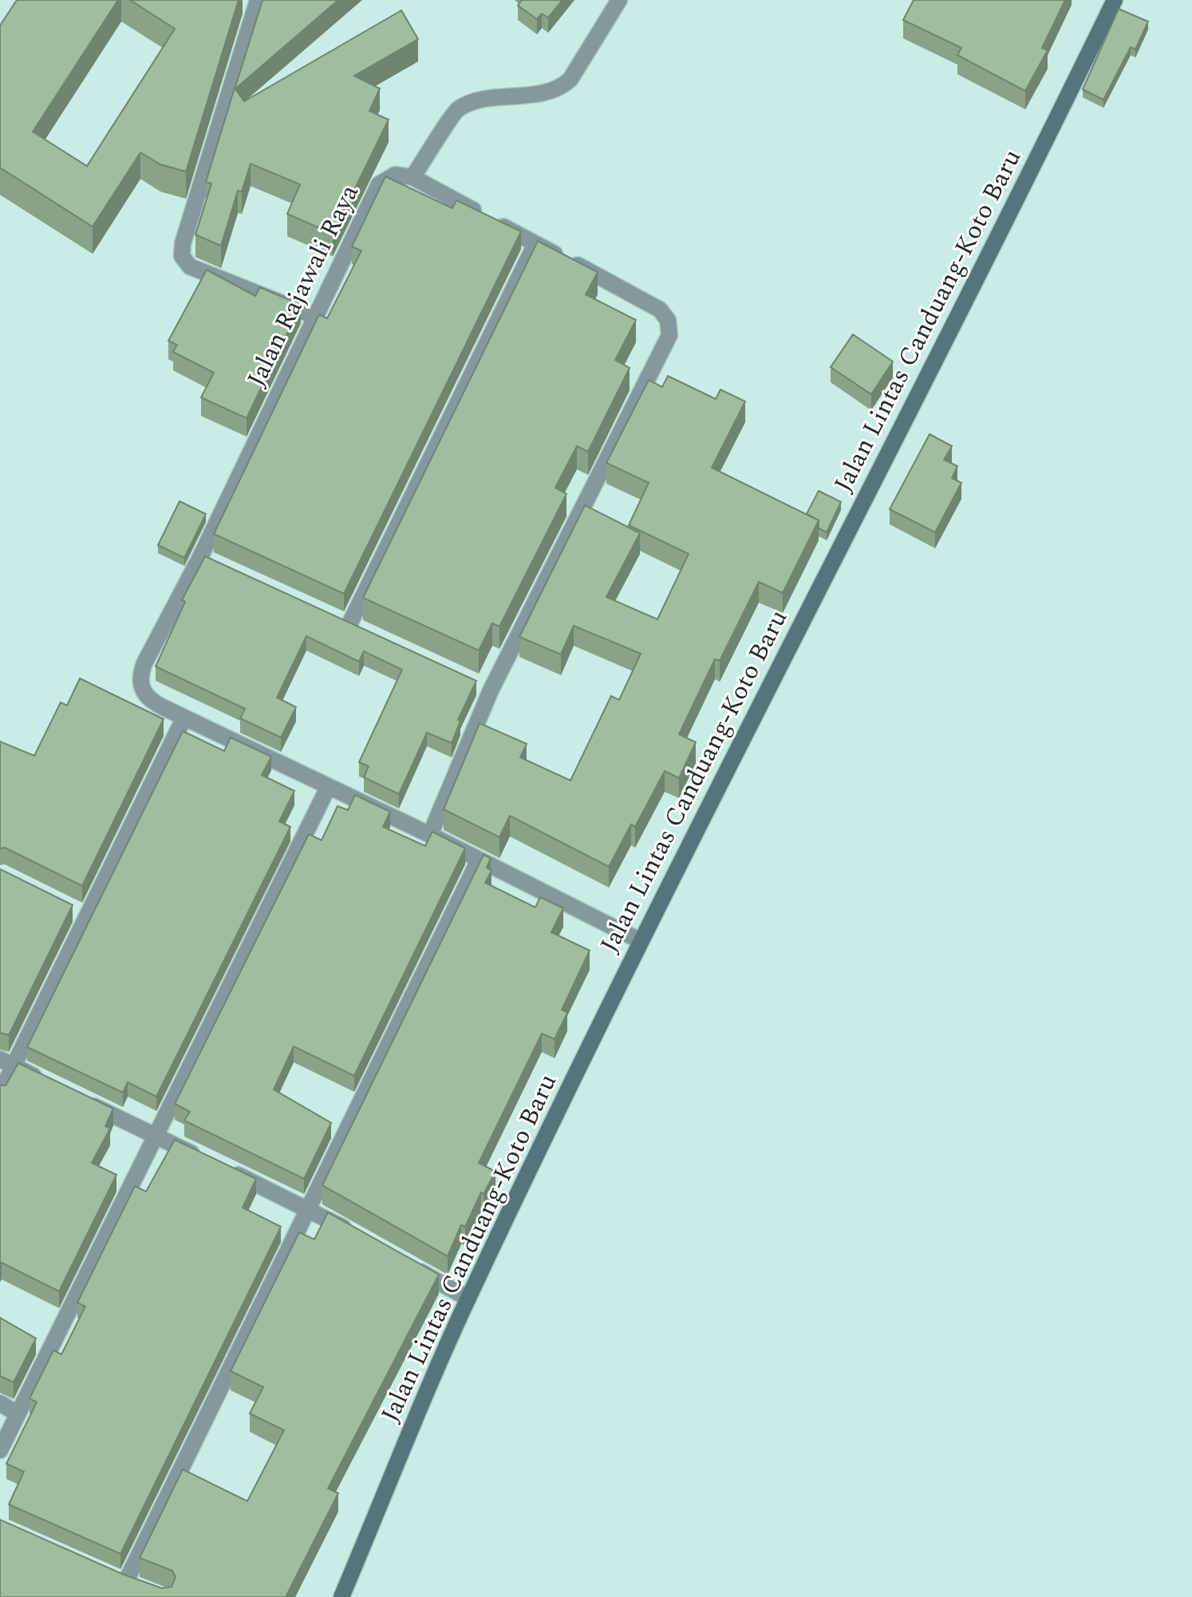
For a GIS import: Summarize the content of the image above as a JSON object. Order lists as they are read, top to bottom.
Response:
{
  "streets": {
    "main road": ["Jalan Lintas Canduang-Koto Baru"],
    "street": ["Jalan Rajawali Raya"]
  },
  "crossings": [
    ["Jalan Rajawali Raya", "Jalan Lintas Canduang-Koto Baru"]
  ]
}
